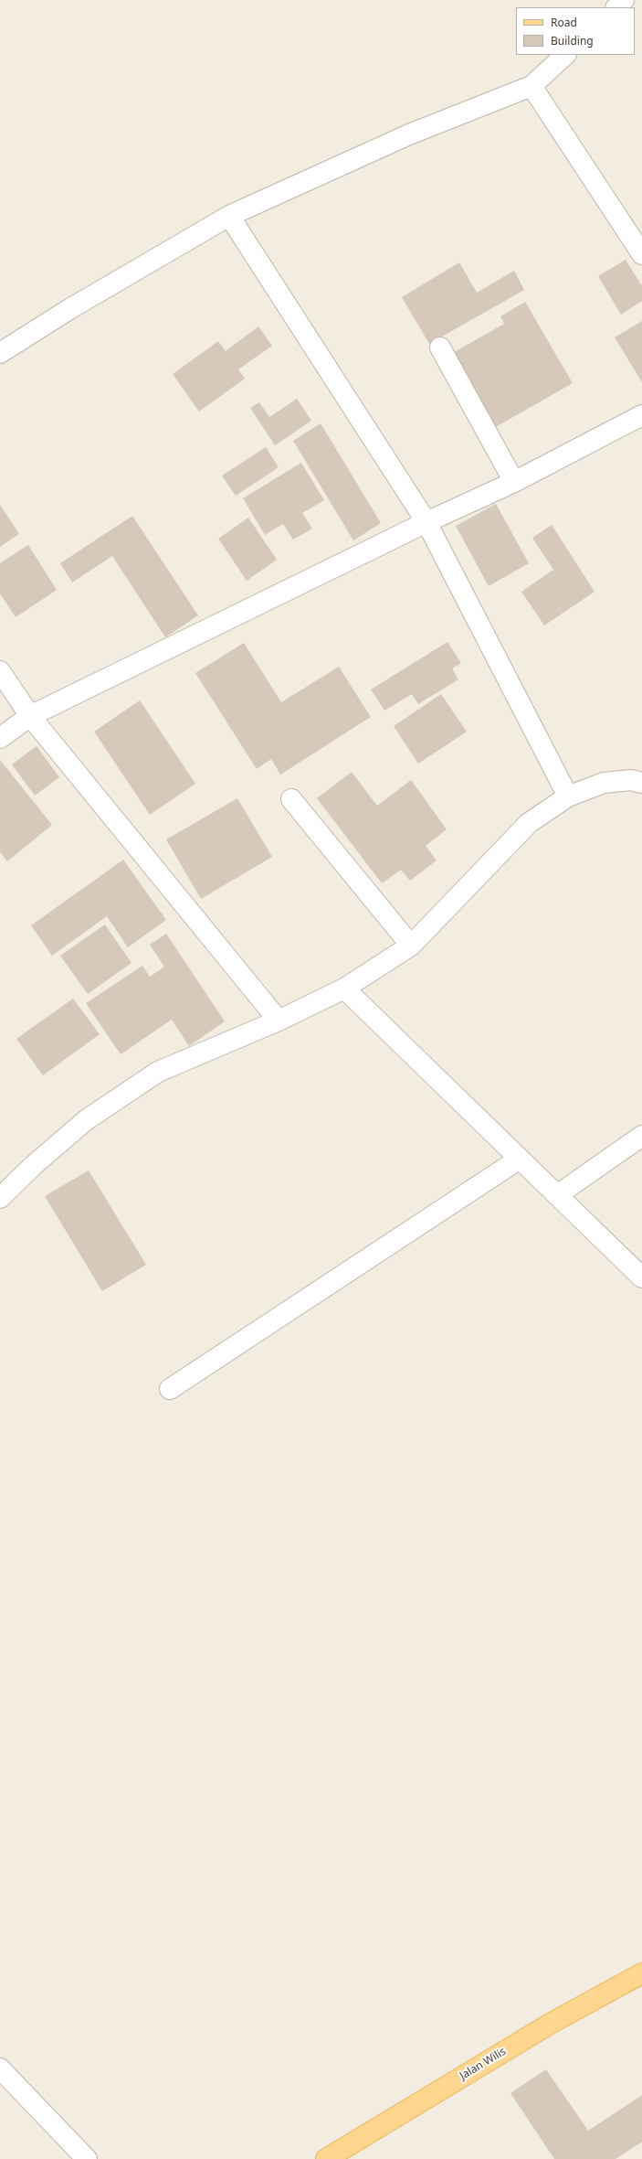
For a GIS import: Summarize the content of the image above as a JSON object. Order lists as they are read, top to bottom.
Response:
{
  "streets": {
    "main road": ["Jalan Wilis"]
  },
  "legend": ["Road", "Building"]
}
